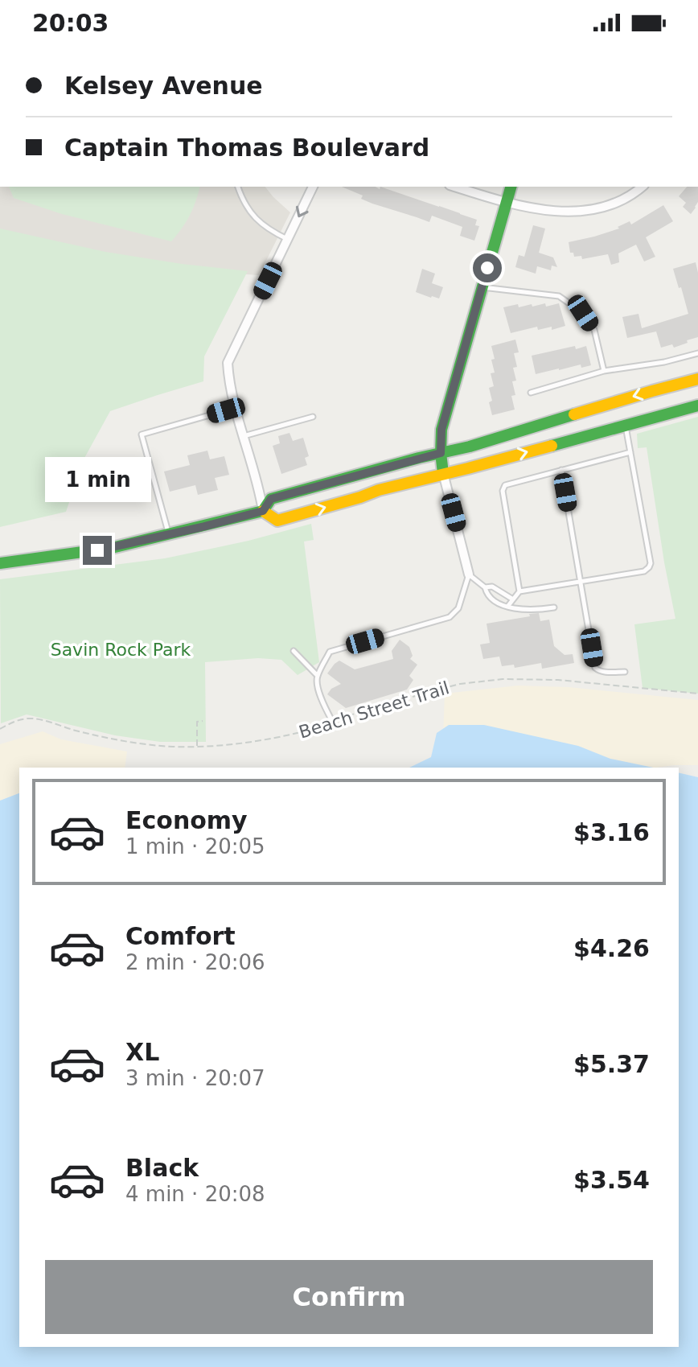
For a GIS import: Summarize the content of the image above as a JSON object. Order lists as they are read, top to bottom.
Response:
{
  "streets": {
    "path": ["Beach Street Trail"]
  },
  "parks": ["Savin Rock Park"],
  "page": {
    "status": "20:03",
    "banner": ["Kelsey Avenue", "Captain Thomas Boulevard"],
    "bubble": "1 min",
    "list": [
      {
        "name": "Economy",
        "note": "1 min · 20:05",
        "value": "$3.16"
      },
      {
        "name": "Comfort",
        "note": "2 min · 20:06",
        "value": "$4.26"
      },
      {
        "name": "XL",
        "note": "3 min · 20:07",
        "value": "$5.37"
      },
      {
        "name": "Black",
        "note": "4 min · 20:08",
        "value": "$3.54"
      }
    ],
    "buttons": "Confirm"
  }
}
